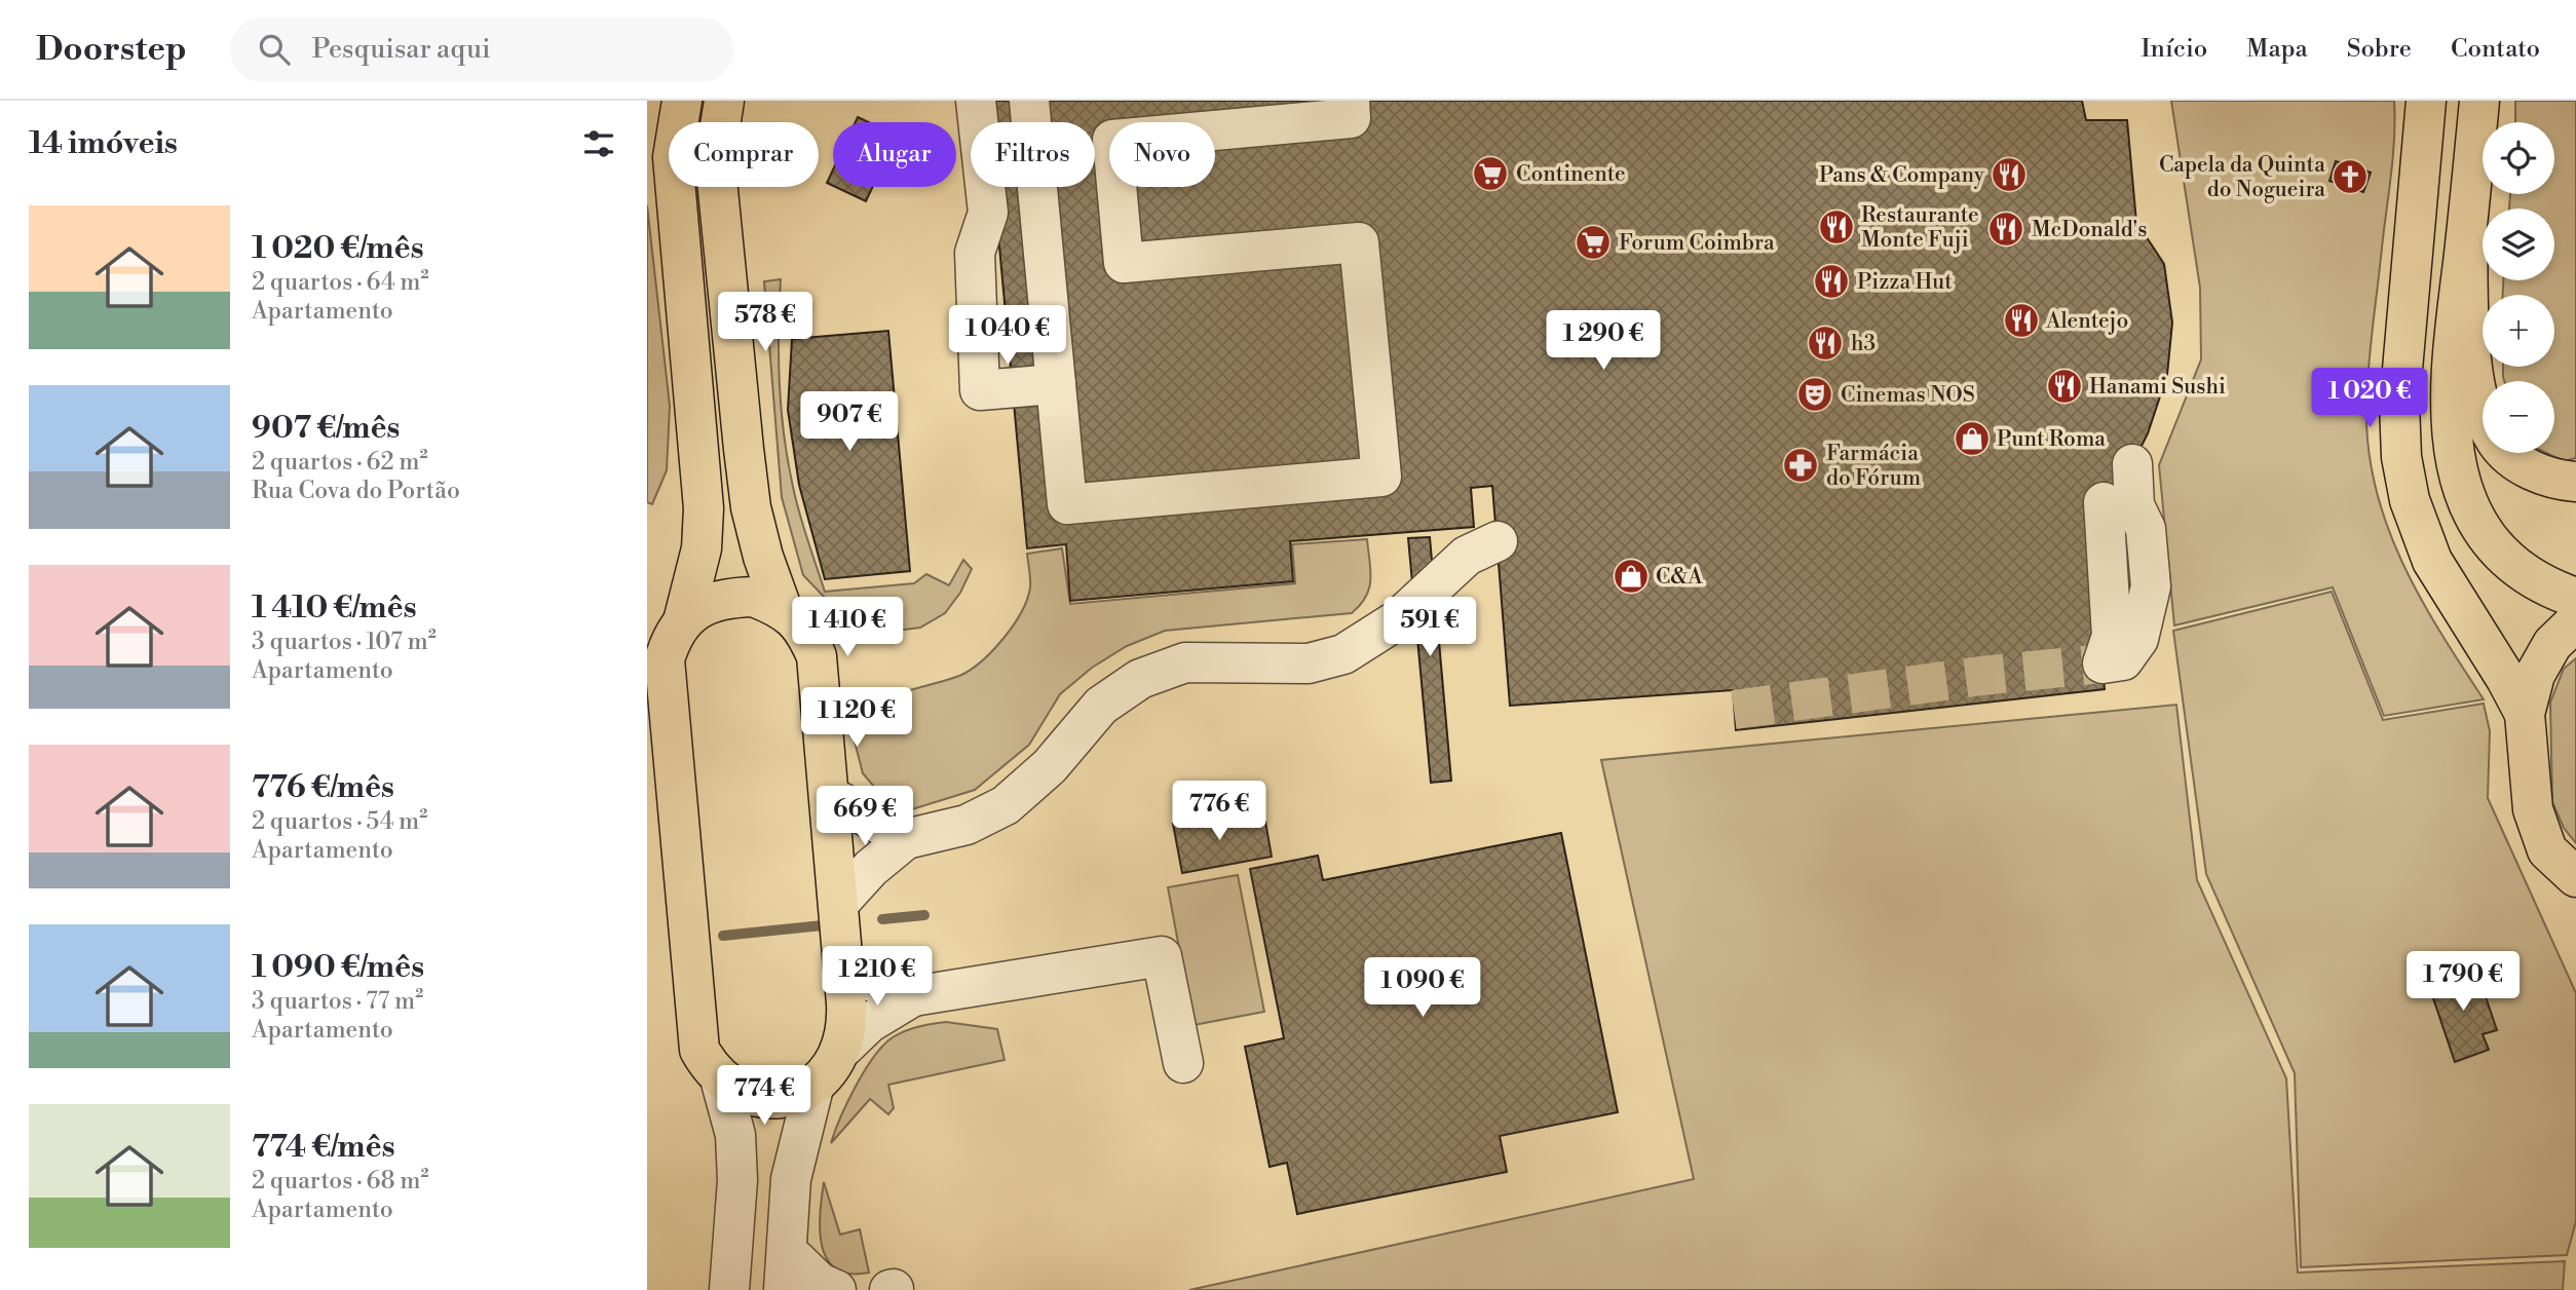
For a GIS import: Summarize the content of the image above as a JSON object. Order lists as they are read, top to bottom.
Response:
{
  "places": {
    "supermarket": ["Continente", "Forum Coimbra"],
    "restaurant": [
      "Pans & Company",
      "Restaurante Monte Fuji",
      "McDonald's",
      "Pizza Hut",
      "Alentejo",
      "h3",
      "Hanami Sushi"
    ],
    "church": ["Capela da Quinta do Nogueira"],
    "theatre": ["Cinemas NOS"],
    "shop": ["Punt Roma", "C&A"],
    "pharmacy": ["Farmácia do Fórum"]
  },
  "page": {
    "header": "Doorstep",
    "search": "Pesquisar aqui",
    "nav": [
      "Início",
      "Mapa",
      "Sobre",
      "Contato"
    ],
    "heading": "14 imóveis",
    "map_buttons": ["+", "−"],
    "chip": [
      "Comprar",
      "Alugar",
      "Filtros",
      "Novo"
    ],
    "list": [
      {
        "name": "1 020 €/mês",
        "note": "2 quartos · 64 m² · Apartamento"
      },
      {
        "name": "907 €/mês",
        "note": "2 quartos · 62 m² · Rua Cova do Portão"
      },
      {
        "name": "1 410 €/mês",
        "note": "3 quartos · 107 m² · Apartamento"
      },
      {
        "name": "776 €/mês",
        "note": "2 quartos · 54 m² · Apartamento"
      },
      {
        "name": "1 090 €/mês",
        "note": "3 quartos · 77 m² · Apartamento"
      },
      {
        "name": "774 €/mês",
        "note": "2 quartos · 68 m² · Apartamento"
      }
    ],
    "price": [
      "578 €",
      "1 040 €",
      "1 290 €",
      "1 020 €",
      "907 €",
      "1 410 €",
      "591 €",
      "1 120 €",
      "776 €",
      "669 €",
      "1 210 €",
      "1 790 €",
      "1 090 €",
      "774 €"
    ]
  }
}
